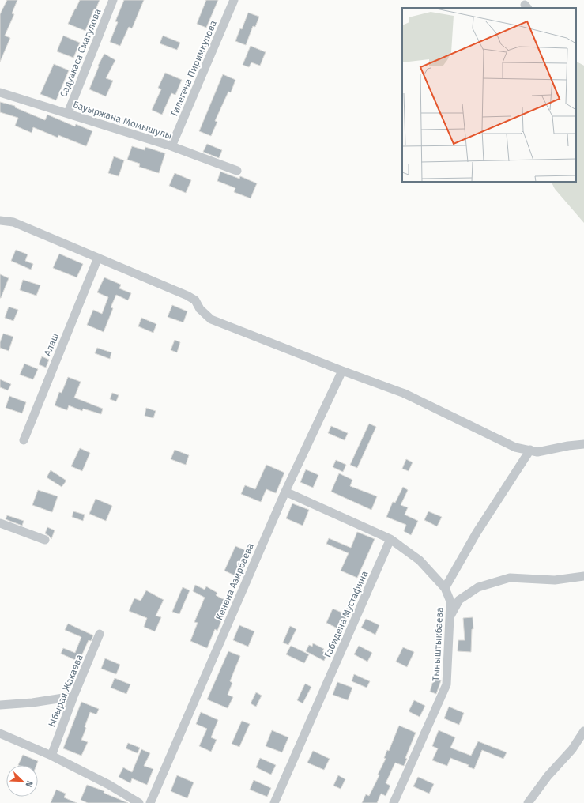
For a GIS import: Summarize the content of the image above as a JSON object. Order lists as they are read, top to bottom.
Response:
{
  "streets": {
    "street": [
      "Садуакаса Смагулова",
      "Тилегена Пиримкулова",
      "Бауыржана Момышулы",
      "Алаш",
      "Кенена Азирбаева",
      "Габидена Мустафина",
      "Тыныштыкбаева",
      "Ыбырая Жакаева"
    ]
  },
  "crossings": [
    ["Садуакаса Смагулова", "Бауыржана Момышулы"],
    ["Тилегена Пиримкулова", "Бауыржана Момышулы"],
    ["Габидена Мустафина", "Тыныштыкбаева"]
  ],
  "north": "bottom right"
}
